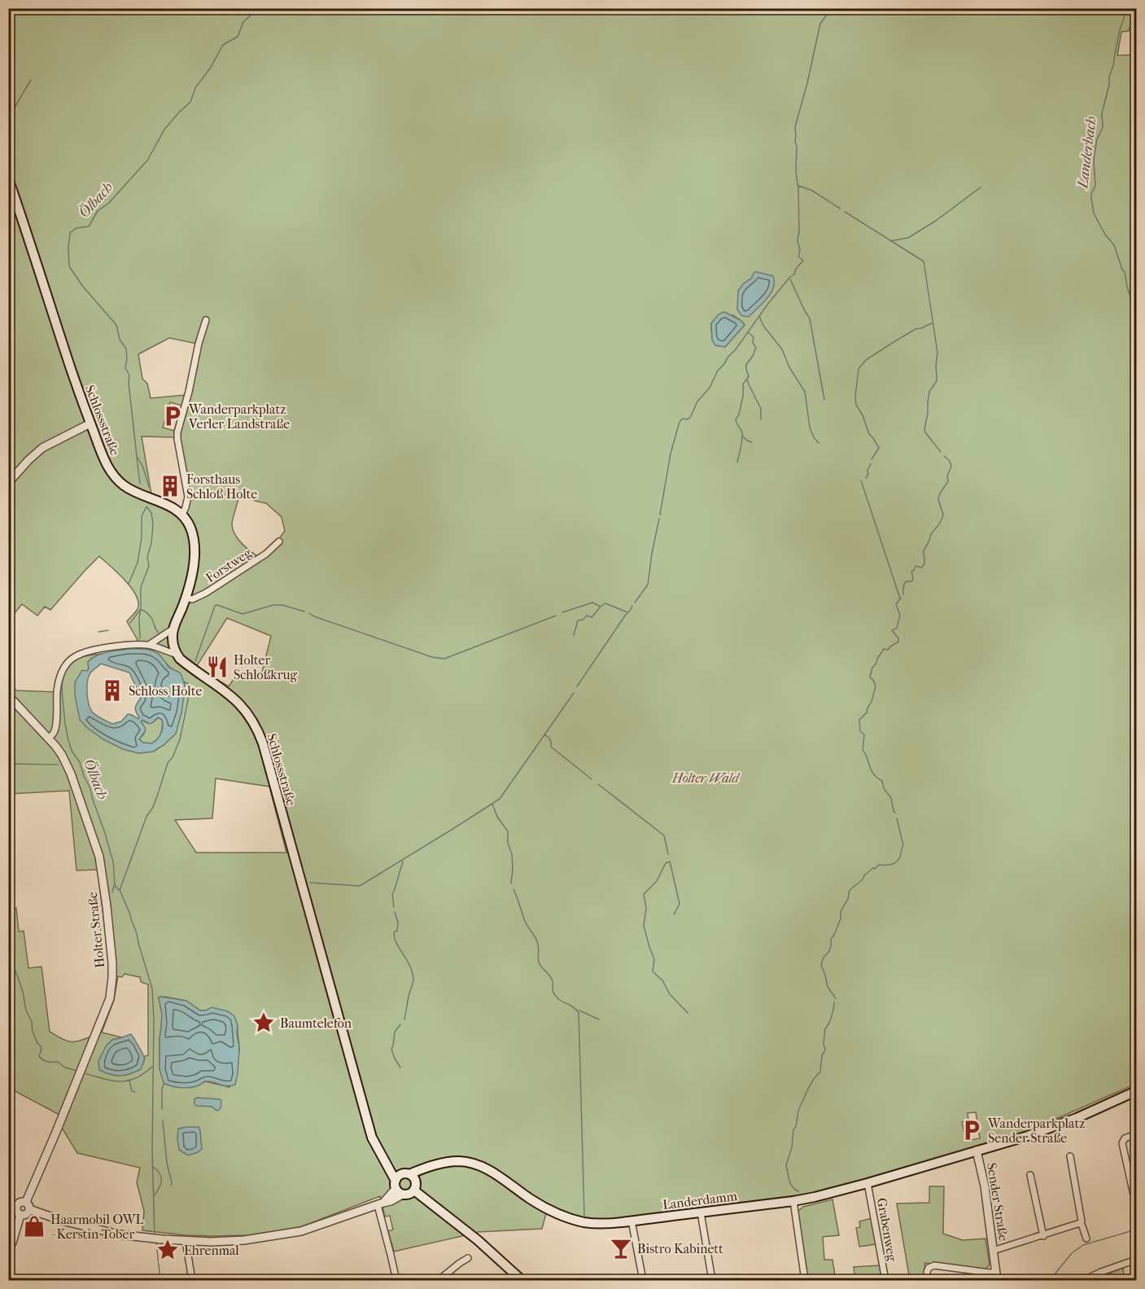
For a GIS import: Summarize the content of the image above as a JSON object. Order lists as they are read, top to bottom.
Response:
{
  "streets": {
    "main road": ["Schlossstraße", "Landerdamm", "Sender Straße"],
    "street": ["Forstweg", "Holter Straße", "Grabenweg"]
  },
  "crossings": [
    ["Schlossstraße", "Landerdamm"],
    ["Landerdamm", "Sender Straße"],
    ["Landerdamm", "Grabenweg"]
  ],
  "water": ["Landerbach", "Ölbach"],
  "parks": ["Holter Wald"],
  "places": {
    "parking": ["Wanderparkplatz Verler Landstraße", "Wanderparkplatz Sender Straße"],
    "building": ["Forsthaus Schloß Holte", "Schloss Holte"],
    "restaurant": ["Holter Schloßkrug"],
    "place": ["Baumtelefon", "Ehrenmal"],
    "shop": ["Haarmobil OWL - Kerstin Tober"],
    "bar": ["Bistro Kabinett"]
  }
}
